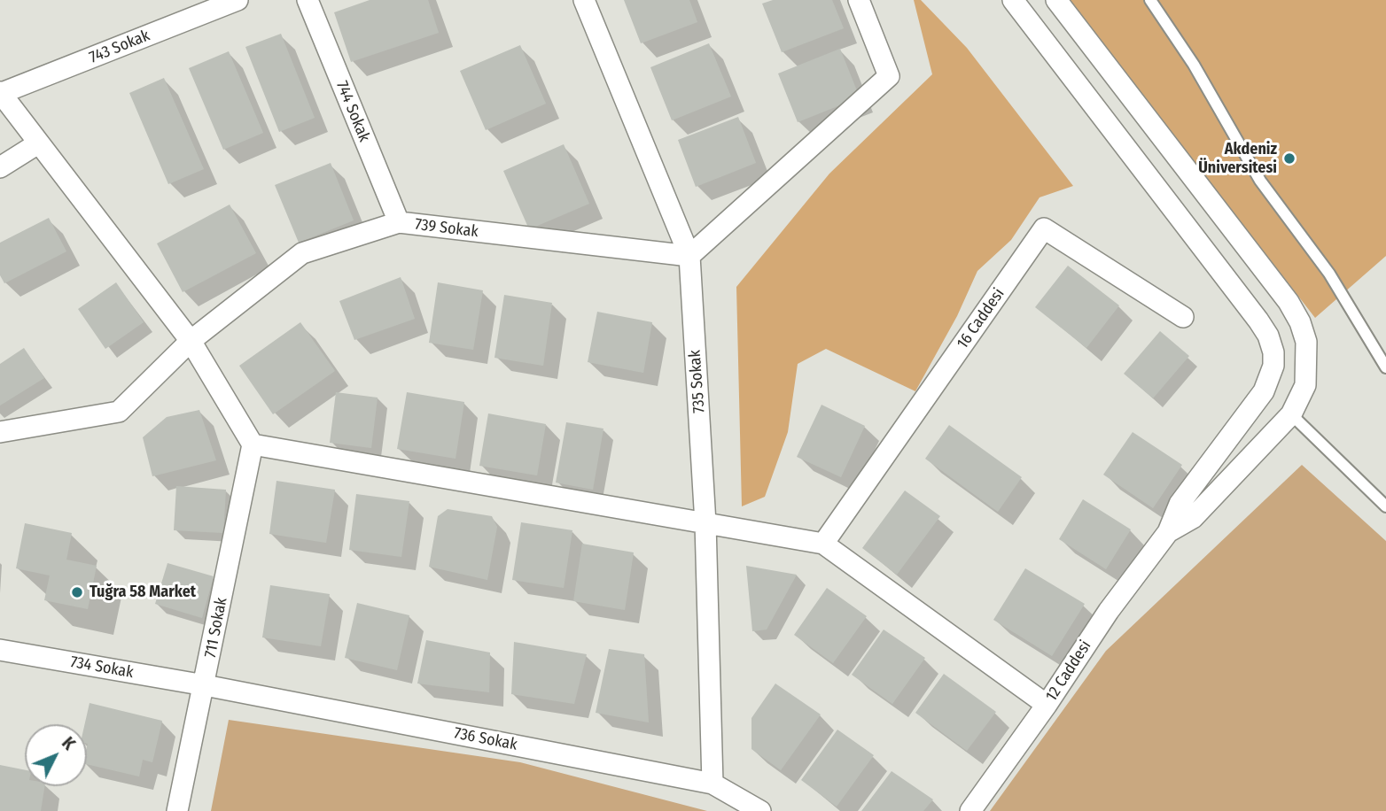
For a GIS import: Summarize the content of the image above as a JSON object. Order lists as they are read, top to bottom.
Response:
{
  "streets": {
    "street": [
      "743 Sokak",
      "744 Sokak",
      "739 Sokak",
      "16 Caddesi",
      "735 Sokak",
      "711 Sokak",
      "734 Sokak",
      "12 Caddesi",
      "736 Sokak"
    ]
  },
  "crossings": [
    ["744 Sokak", "739 Sokak"],
    ["739 Sokak", "735 Sokak"],
    ["735 Sokak", "736 Sokak"],
    ["711 Sokak", "734 Sokak"],
    ["711 Sokak", "736 Sokak"],
    ["734 Sokak", "736 Sokak"]
  ],
  "places": ["Akdeniz Üniversitesi", "Tuğra 58 Market"],
  "north": "top right"
}
